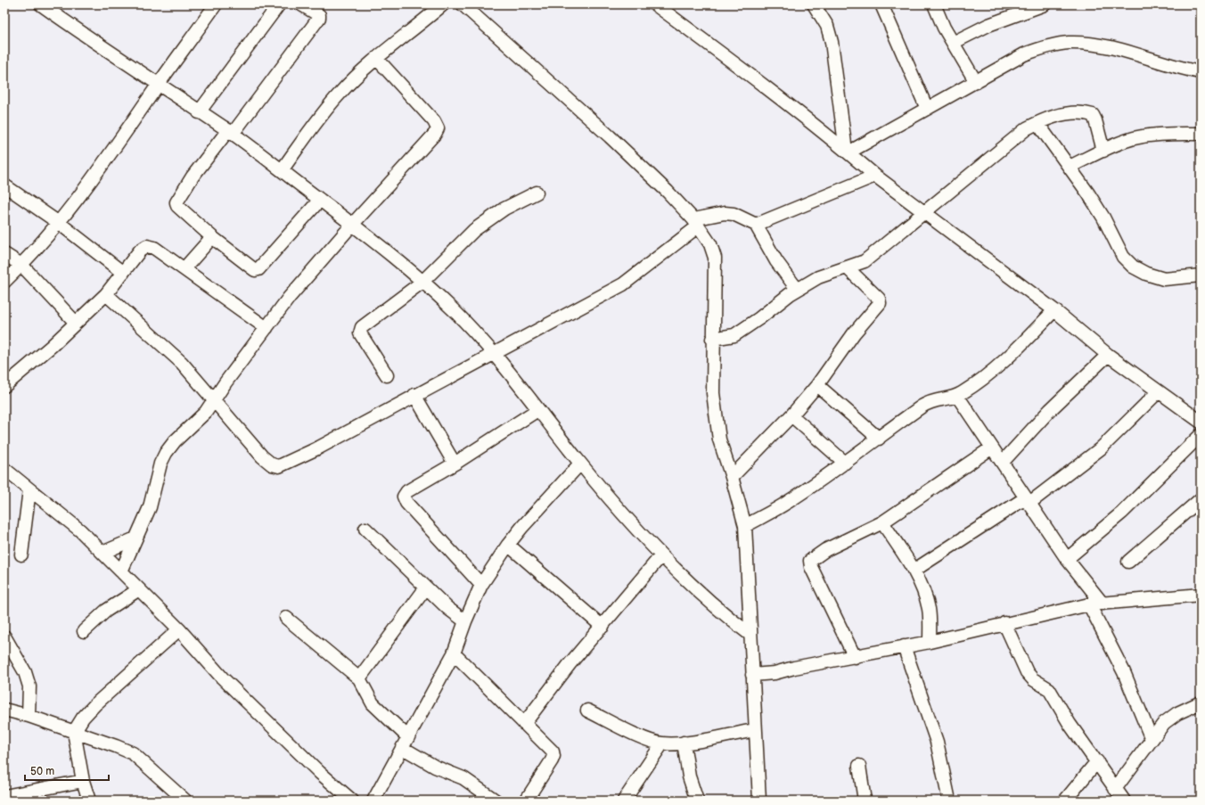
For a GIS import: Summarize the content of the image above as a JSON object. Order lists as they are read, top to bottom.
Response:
{
  "scale_bar": "50 m"
}
